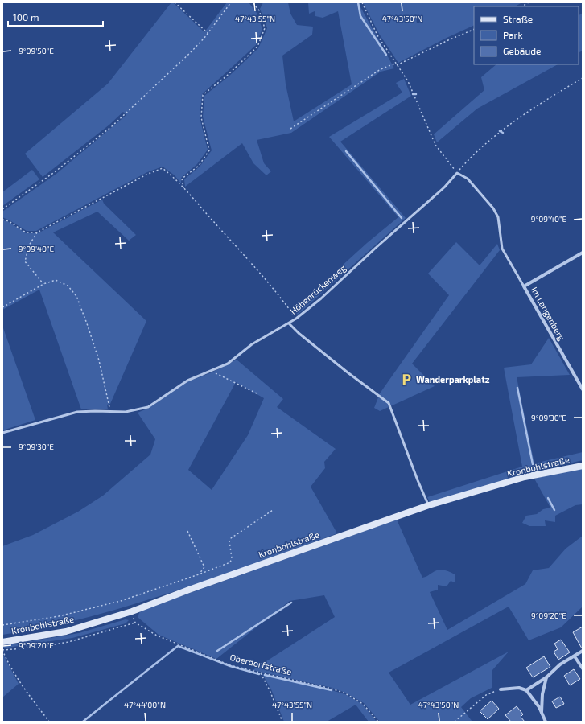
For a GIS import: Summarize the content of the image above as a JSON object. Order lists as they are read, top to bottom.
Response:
{
  "streets": {
    "main road": ["Kronbohlstraße"],
    "street": ["Im Langenberg"],
    "lane": ["Höhenrückenweg"],
    "path": ["Oberdorfstraße"]
  },
  "places": {
    "parking": ["Wanderparkplatz"]
  },
  "legend": ["Straße", "Park", "Gebäude"],
  "scale_bar": "100 m",
  "coordinates": [
    "47°43'55\"N",
    "47°43'50\"N",
    "9°09'50\"E",
    "9°09'40\"E",
    "9°09'30\"E",
    "9°09'20\"E",
    "47°44'00\"N"
  ]
}
